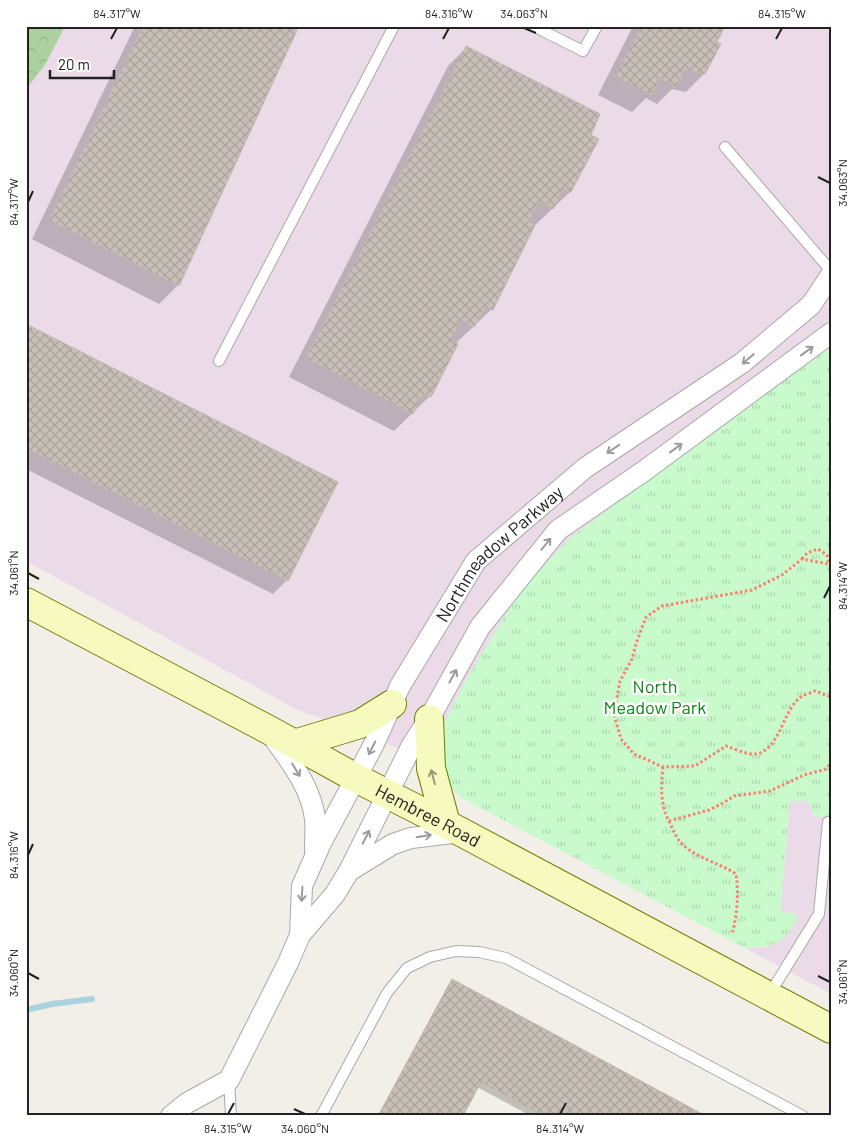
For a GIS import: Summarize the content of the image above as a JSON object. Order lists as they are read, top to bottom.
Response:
{
  "streets": {
    "street": ["Northmeadow Parkway", "Hembree Road"]
  },
  "crossings": [
    ["Northmeadow Parkway", "Hembree Road"]
  ],
  "parks": ["North Meadow Park"],
  "scale_bar": "20 m",
  "coordinates": [
    "84.317°W",
    "84.316°W",
    "34.063°N",
    "84.315°W",
    "34.061°N",
    "84.314°W",
    "34.060°N"
  ]
}
